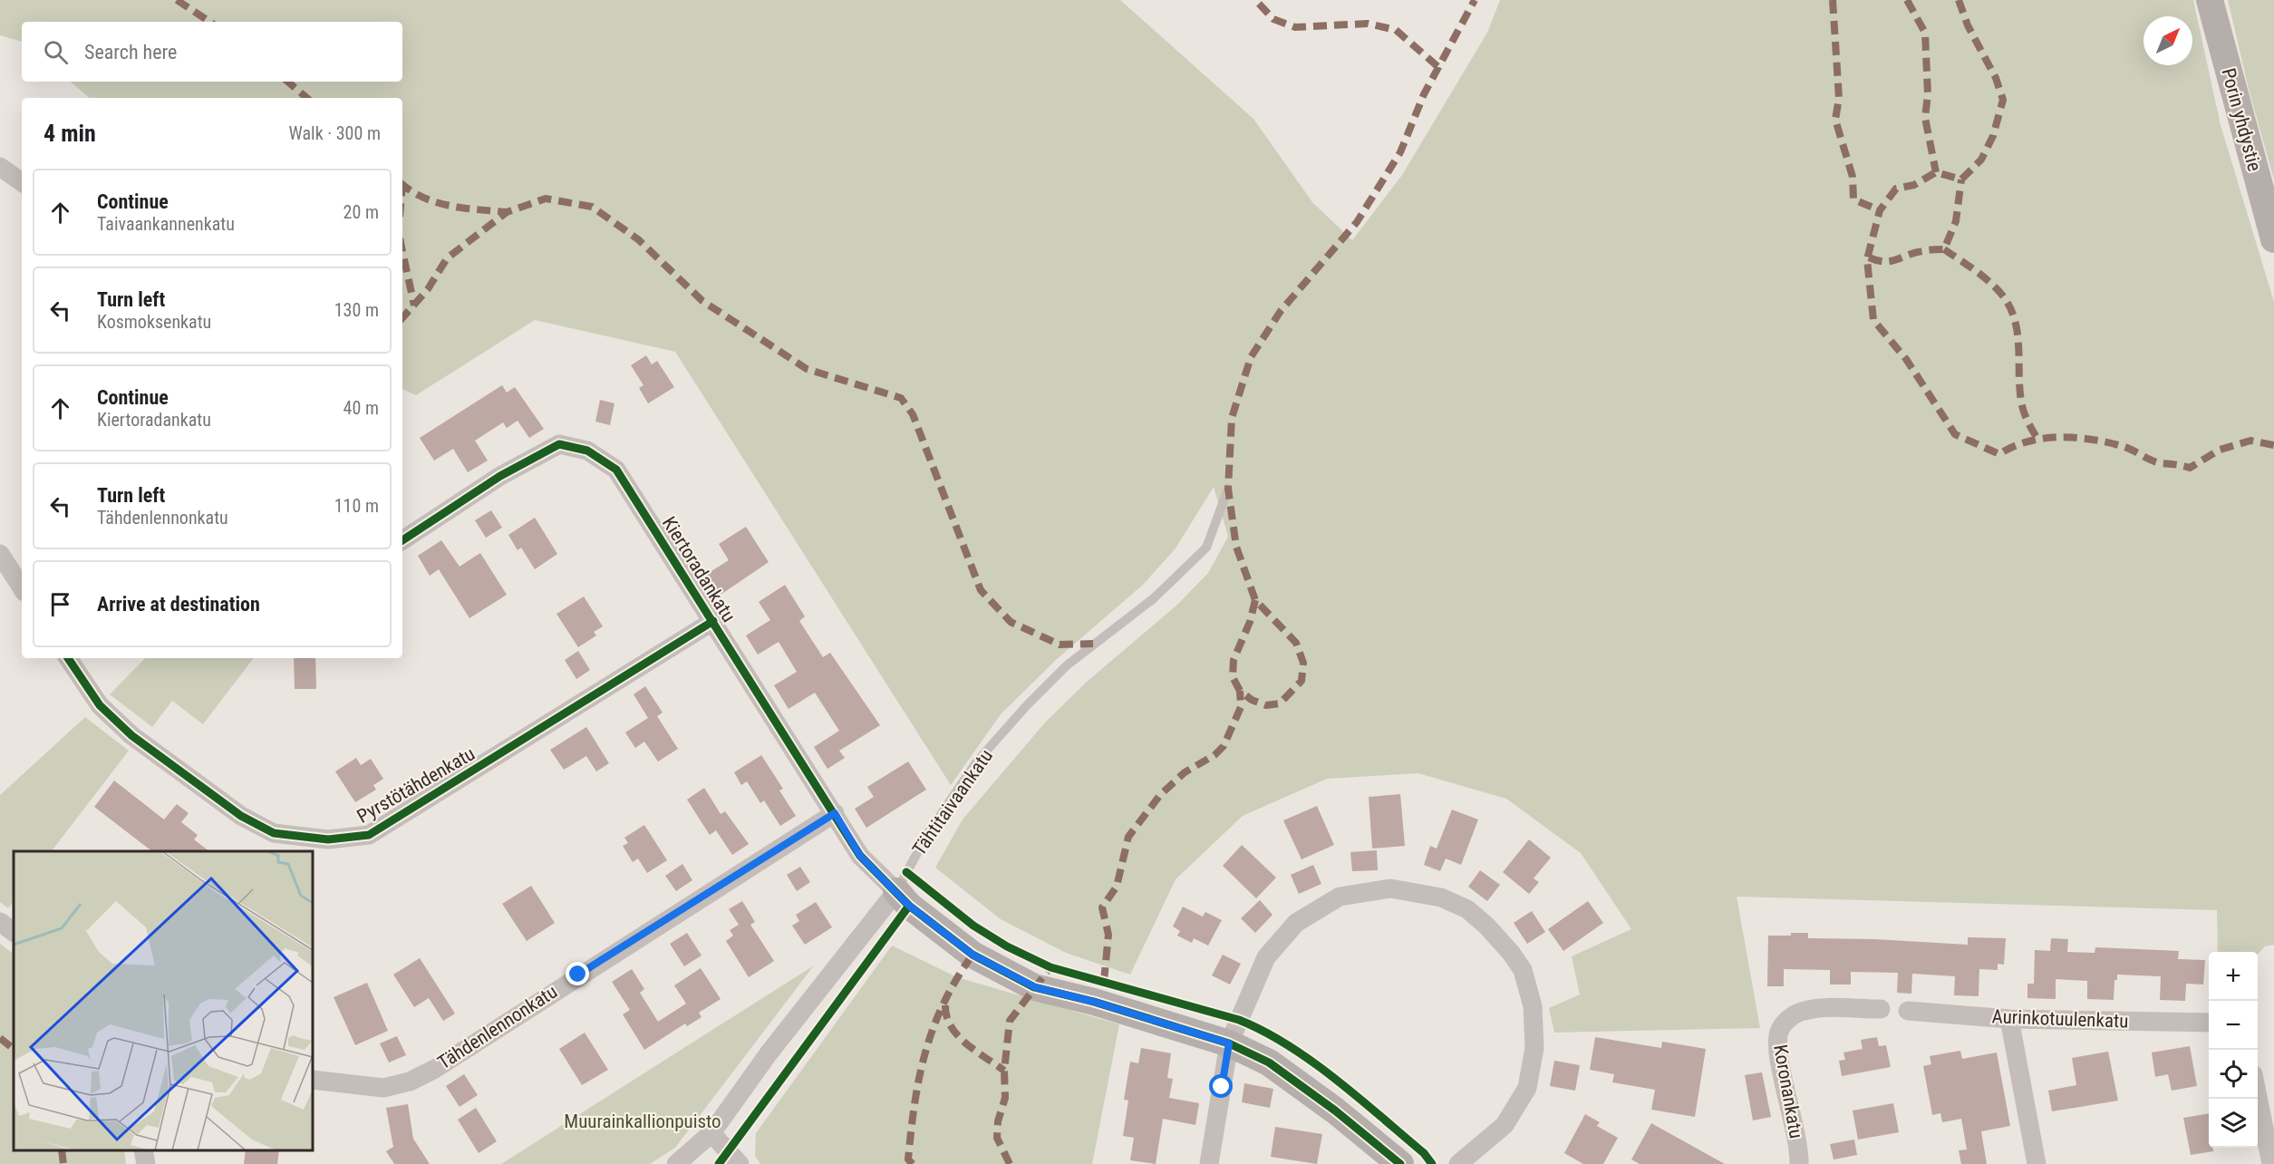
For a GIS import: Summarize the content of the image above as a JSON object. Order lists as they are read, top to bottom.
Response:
{
  "streets": {
    "street": [
      "Porin yhdystie",
      "Kiertoradankatu",
      "Pyrstötähdenkatu",
      "Tähtitaivaankatu",
      "Aurinkotuulenkatu",
      "Tähdenlennonkatu",
      "Koronankatu"
    ]
  },
  "crossings": [
    ["Kiertoradankatu", "Pyrstötähdenkatu"],
    ["Kiertoradankatu", "Tähtitaivaankatu"],
    ["Kiertoradankatu", "Tähdenlennonkatu"]
  ],
  "parks": ["Muurainkallionpuisto"],
  "north": "top right",
  "page": {
    "search": "Search here",
    "heading": ["4 min", "Walk · 300 m"],
    "list": [
      ["Continue", "Taivaankannenkatu", "20 m"],
      ["Turn left", "Kosmoksenkatu", "130 m"],
      ["Continue", "Kiertoradankatu", "40 m"],
      ["Turn left", "Tähdenlennonkatu", "110 m"],
      "Arrive at destination"
    ],
    "map_buttons": ["+", "−"]
  }
}
